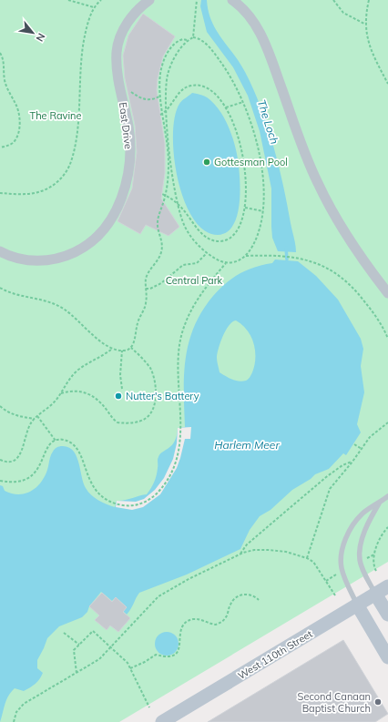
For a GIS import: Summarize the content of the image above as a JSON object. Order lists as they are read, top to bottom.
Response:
{
  "streets": {
    "main road": ["West 110th Street"],
    "street": ["East Drive"]
  },
  "water": ["The Loch", "Harlem Meer"],
  "parks": ["The Ravine", "Central Park"],
  "places": ["Gottesman Pool", "Nutter's Battery", "Second Canaan Baptist Church"],
  "north": "bottom right"
}
